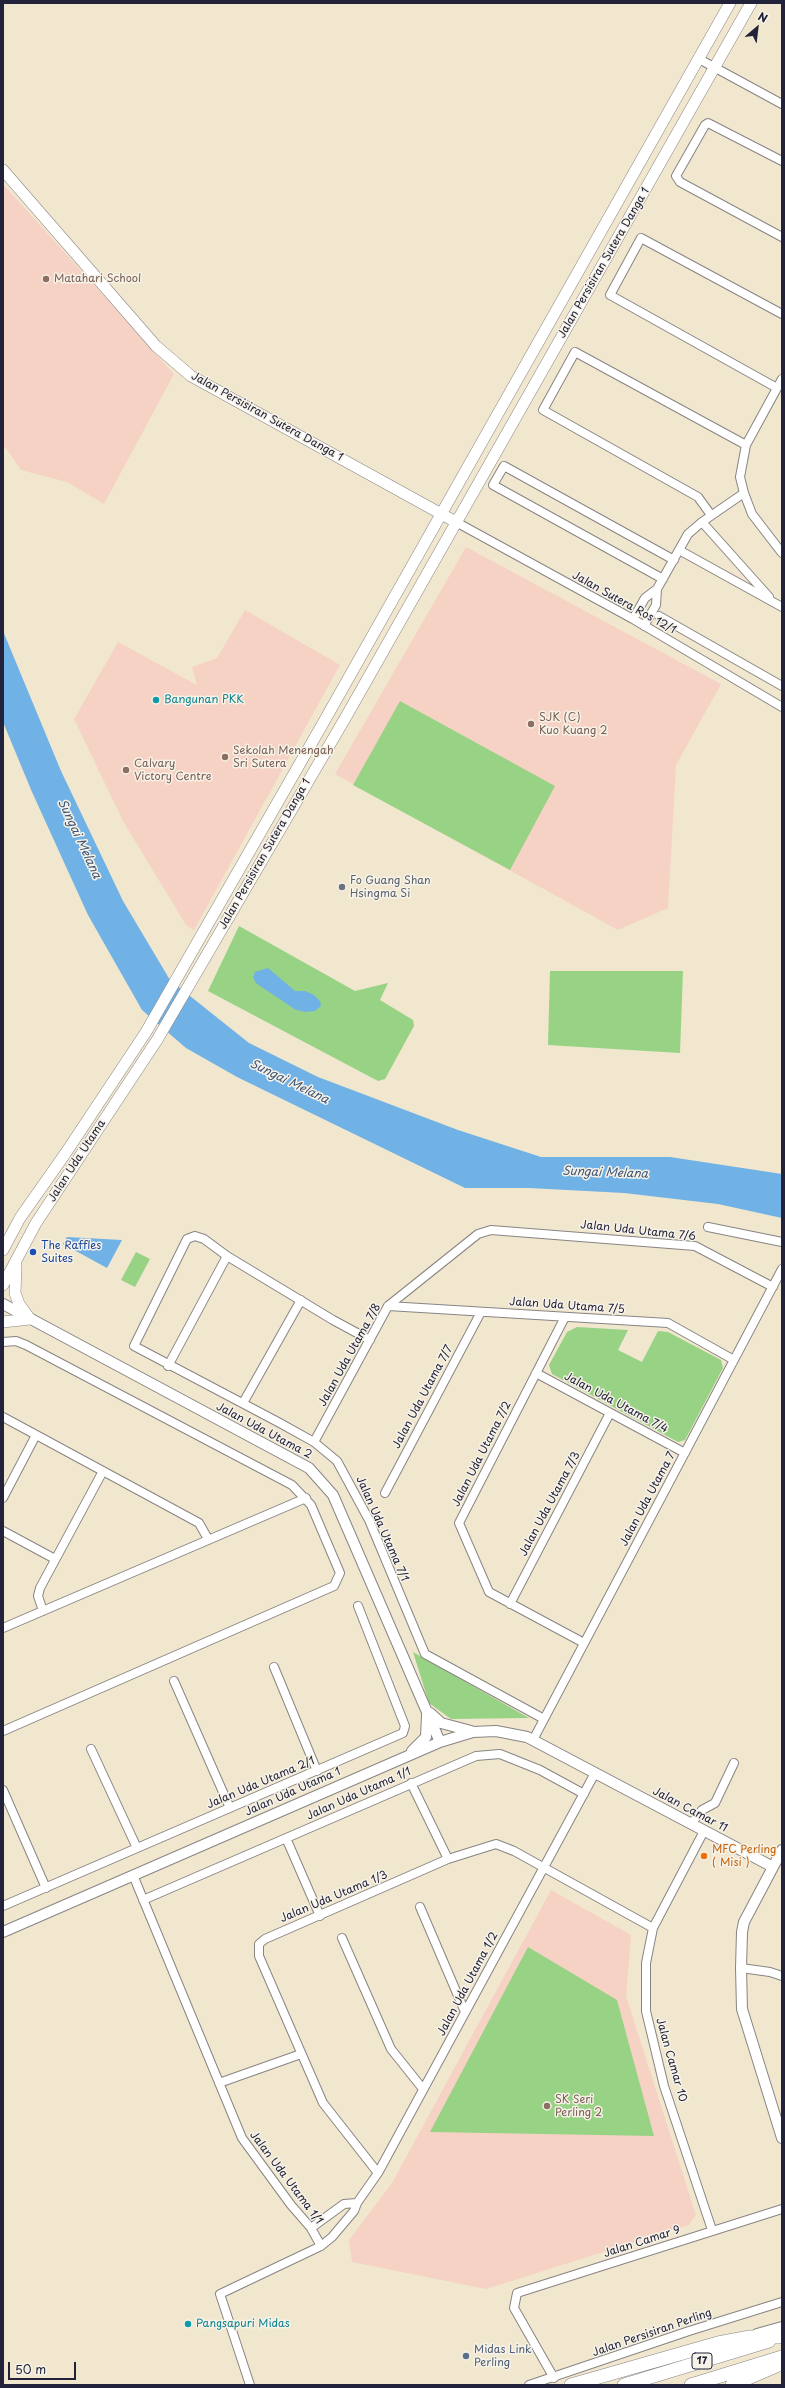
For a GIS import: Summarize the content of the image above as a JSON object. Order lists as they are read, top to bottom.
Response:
{
  "streets": {
    "highway": ["17"],
    "main road": ["Jalan Persisiran Sutera Danga 1", "Jalan Uda Utama"],
    "street": [
      "Jalan Sutera Ros 12/1",
      "Jalan Uda Utama 7/6",
      "Jalan Uda Utama 7/5",
      "Jalan Uda Utama 7/8",
      "Jalan Uda Utama 7/7",
      "Jalan Uda Utama 7/4",
      "Jalan Uda Utama 2",
      "Jalan Uda Utama 7/2",
      "Jalan Uda Utama 7",
      "Jalan Uda Utama 7/3",
      "Jalan Uda Utama 7/1",
      "Jalan Uda Utama 2/1",
      "Jalan Uda Utama 1",
      "Jalan Uda Utama 1/1",
      "Jalan Camar 11",
      "Jalan Uda Utama 1/3",
      "Jalan Uda Utama 1/2",
      "Jalan Camar 10",
      "Jalan Camar 9",
      "Jalan Persisiran Perling"
    ]
  },
  "crossings": [
    ["Jalan Persisiran Sutera Danga 1", "Jalan Sutera Ros 12/1"],
    ["Jalan Persisiran Sutera Danga 1", "Jalan Uda Utama"],
    ["Jalan Uda Utama 7/6", "Jalan Uda Utama 7/8"],
    ["Jalan Uda Utama 7/6", "Jalan Uda Utama 7"],
    ["Jalan Uda Utama 7/5", "Jalan Uda Utama 7/8"],
    ["Jalan Uda Utama 7/5", "Jalan Uda Utama 7/7"],
    ["Jalan Uda Utama 7/5", "Jalan Uda Utama 7/2"],
    ["Jalan Uda Utama 7/5", "Jalan Uda Utama 7"],
    ["Jalan Uda Utama 7/8", "Jalan Uda Utama 7/1"],
    ["Jalan Uda Utama 7/4", "Jalan Uda Utama 7/2"],
    ["Jalan Uda Utama 7/4", "Jalan Uda Utama 7"],
    ["Jalan Uda Utama 7/4", "Jalan Uda Utama 7/3"],
    ["Jalan Uda Utama 2", "Jalan Uda Utama 1"],
    ["Jalan Uda Utama 7/2", "Jalan Uda Utama 7"],
    ["Jalan Uda Utama 7/2", "Jalan Uda Utama 7/3"],
    ["Jalan Uda Utama 7", "Jalan Uda Utama 7/1"],
    ["Jalan Uda Utama 7", "Jalan Uda Utama 1"],
    ["Jalan Uda Utama 1", "Jalan Uda Utama 1/1"],
    ["Jalan Uda Utama 1", "Jalan Camar 11"],
    ["Jalan Uda Utama 1", "Jalan Uda Utama 1/2"],
    ["Jalan Uda Utama 1/1", "Jalan Uda Utama 1/2"],
    ["Jalan Camar 11", "Jalan Uda Utama 1/2"],
    ["Jalan Camar 11", "Jalan Camar 10"],
    ["Jalan Uda Utama 1/3", "Jalan Uda Utama 1/2"],
    ["Jalan Uda Utama 1/3", "Jalan Camar 10"],
    ["Jalan Camar 10", "Jalan Camar 9"],
    ["Jalan Camar 9", "Jalan Persisiran Perling"]
  ],
  "water": ["Sungai Melana"],
  "places": [
    "Matahari School",
    "Bangunan PKK",
    "SJK (C) Kuo Kuang 2",
    "Sekolah Menengah Sri Sutera",
    "Calvary Victory Centre",
    "Fo Guang Shan Hsingma Si",
    "The Raffles Suites",
    "MFC Perling ( Misi )",
    "SK Seri Perling 2",
    "Pangsapuri Midas",
    "Midas Link Perling"
  ],
  "scale_bar": "50 m",
  "north": "top right"
}
